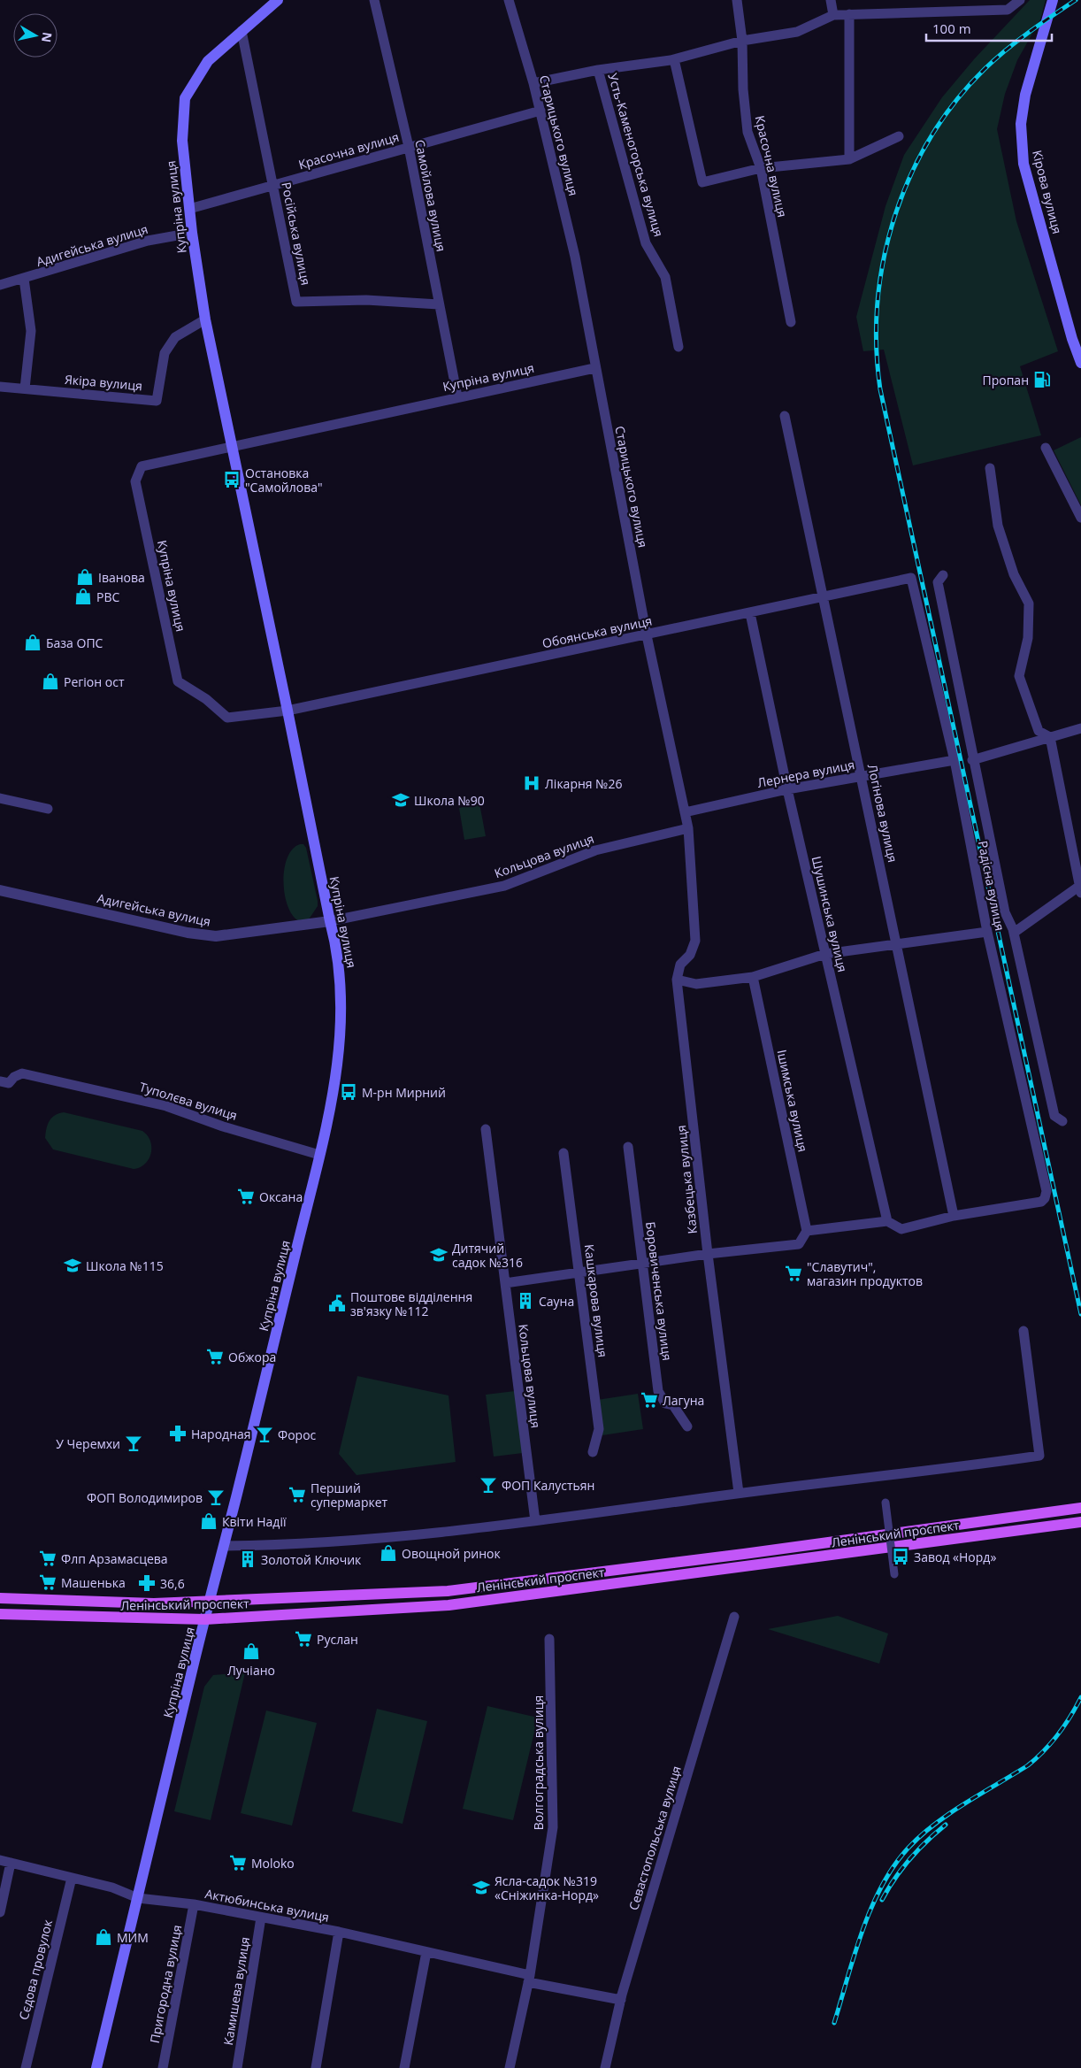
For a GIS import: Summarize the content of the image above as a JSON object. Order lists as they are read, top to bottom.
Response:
{
  "streets": {
    "main road": ["Кірова вулиця", "Купріна вулиця", "Ленінський проспект"],
    "street": [
      "Старицького вулиця",
      "Красочна вулиця",
      "Усть-Каменогорська вулиця",
      "Самойлова вулиця",
      "Російська вулиця",
      "Адигейська вулиця",
      "Якіра вулиця",
      "Обоянська вулиця",
      "Лернера вулиця",
      "Логінова вулиця",
      "Кольцова вулиця",
      "Радісна вулиця",
      "Шушинська вулиця",
      "Туполєва вулиця",
      "Ішимська вулиця",
      "Казбецька вулиця",
      "Боровиченська вулиця",
      "Кашкарова вулиця",
      "Волгоградська вулиця",
      "Севастопольська вулиця",
      "Актюбинська вулиця",
      "Сєдова провулок",
      "Пригородна вулиця",
      "Камишева вулиця"
    ]
  },
  "crossings": [
    ["Старицького вулиця", "Красочна вулиця"],
    ["Старицького вулиця", "Купріна вулиця"],
    ["Старицького вулиця", "Обоянська вулиця"],
    ["Старицького вулиця", "Лернера вулиця"],
    ["Старицького вулиця", "Кольцова вулиця"],
    ["Старицького вулиця", "Казбецька вулиця"],
    ["Красочна вулиця", "Самойлова вулиця"],
    ["Красочна вулиця", "Купріна вулиця"],
    ["Красочна вулиця", "Російська вулиця"],
    ["Самойлова вулиця", "Купріна вулиця"],
    ["Самойлова вулиця", "Російська вулиця"],
    ["Купріна вулиця", "Російська вулиця"],
    ["Купріна вулиця", "Адигейська вулиця"],
    ["Купріна вулиця", "Якіра вулиця"],
    ["Купріна вулиця", "Обоянська вулиця"],
    ["Купріна вулиця", "Кольцова вулиця"],
    ["Купріна вулиця", "Туполєва вулиця"],
    ["Купріна вулиця", "Ленінський проспект"],
    ["Купріна вулиця", "Актюбинська вулиця"],
    ["Адигейська вулиця", "Кольцова вулиця"],
    ["Обоянська вулиця", "Логінова вулиця"],
    ["Обоянська вулиця", "Радісна вулиця"],
    ["Обоянська вулиця", "Шушинська вулиця"],
    ["Лернера вулиця", "Логінова вулиця"],
    ["Лернера вулиця", "Радісна вулиця"],
    ["Лернера вулиця", "Шушинська вулиця"],
    ["Логінова вулиця", "Радісна вулиця"],
    ["Волгоградська вулиця", "Актюбинська вулиця"],
    ["Севастопольська вулиця", "Актюбинська вулиця"],
    ["Актюбинська вулиця", "Сєдова провулок"],
    ["Актюбинська вулиця", "Пригородна вулиця"],
    ["Актюбинська вулиця", "Камишева вулиця"]
  ],
  "places": {
    "fuel station": ["Пропан"],
    "bus stop": ["Остановка \"Самойлова\"", "М-рн Мирний", "Завод «Норд»"],
    "shop": [
      "Іванова",
      "РВС",
      "База ОПС",
      "Регіон ост",
      "Квіти Надії",
      "Овощной ринок",
      "Лучіано",
      "МИМ"
    ],
    "hospital": ["Лікарня №26"],
    "school or university": [
      "Школа №90",
      "Дитячий садок №316",
      "Школа №115",
      "Ясла-садок №319 «Сніжинка-Норд»"
    ],
    "supermarket": [
      "Оксана",
      "\"Славутич\", магазин продуктов",
      "Обжора",
      "Лагуна",
      "Перший супермаркет",
      "Флп Арзамасцева",
      "Машенька",
      "Руслан",
      "Moloko"
    ],
    "building": ["Сауна", "Золотой Ключик"],
    "public building": ["Поштове відділення зв'язку №112"],
    "pharmacy": ["Народная", "36,6"],
    "bar": [
      "Форос",
      "У Черемхи",
      "ФОП Калустьян",
      "ФОП Володимиров"
    ]
  },
  "scale_bar": "100 m",
  "north": "right"
}
